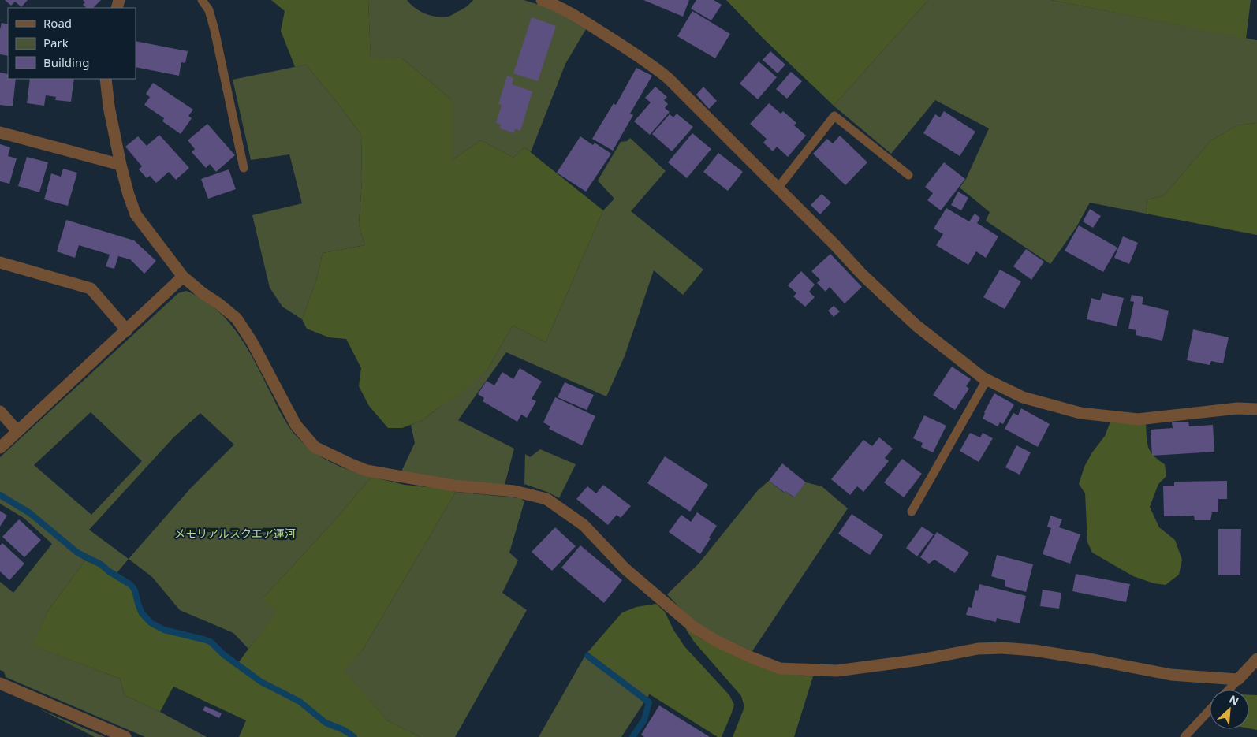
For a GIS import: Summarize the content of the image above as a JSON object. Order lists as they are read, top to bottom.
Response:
{
  "parks": ["メモリアルスクエア運河"],
  "legend": ["Road", "Park", "Building"],
  "north": "top right"
}
